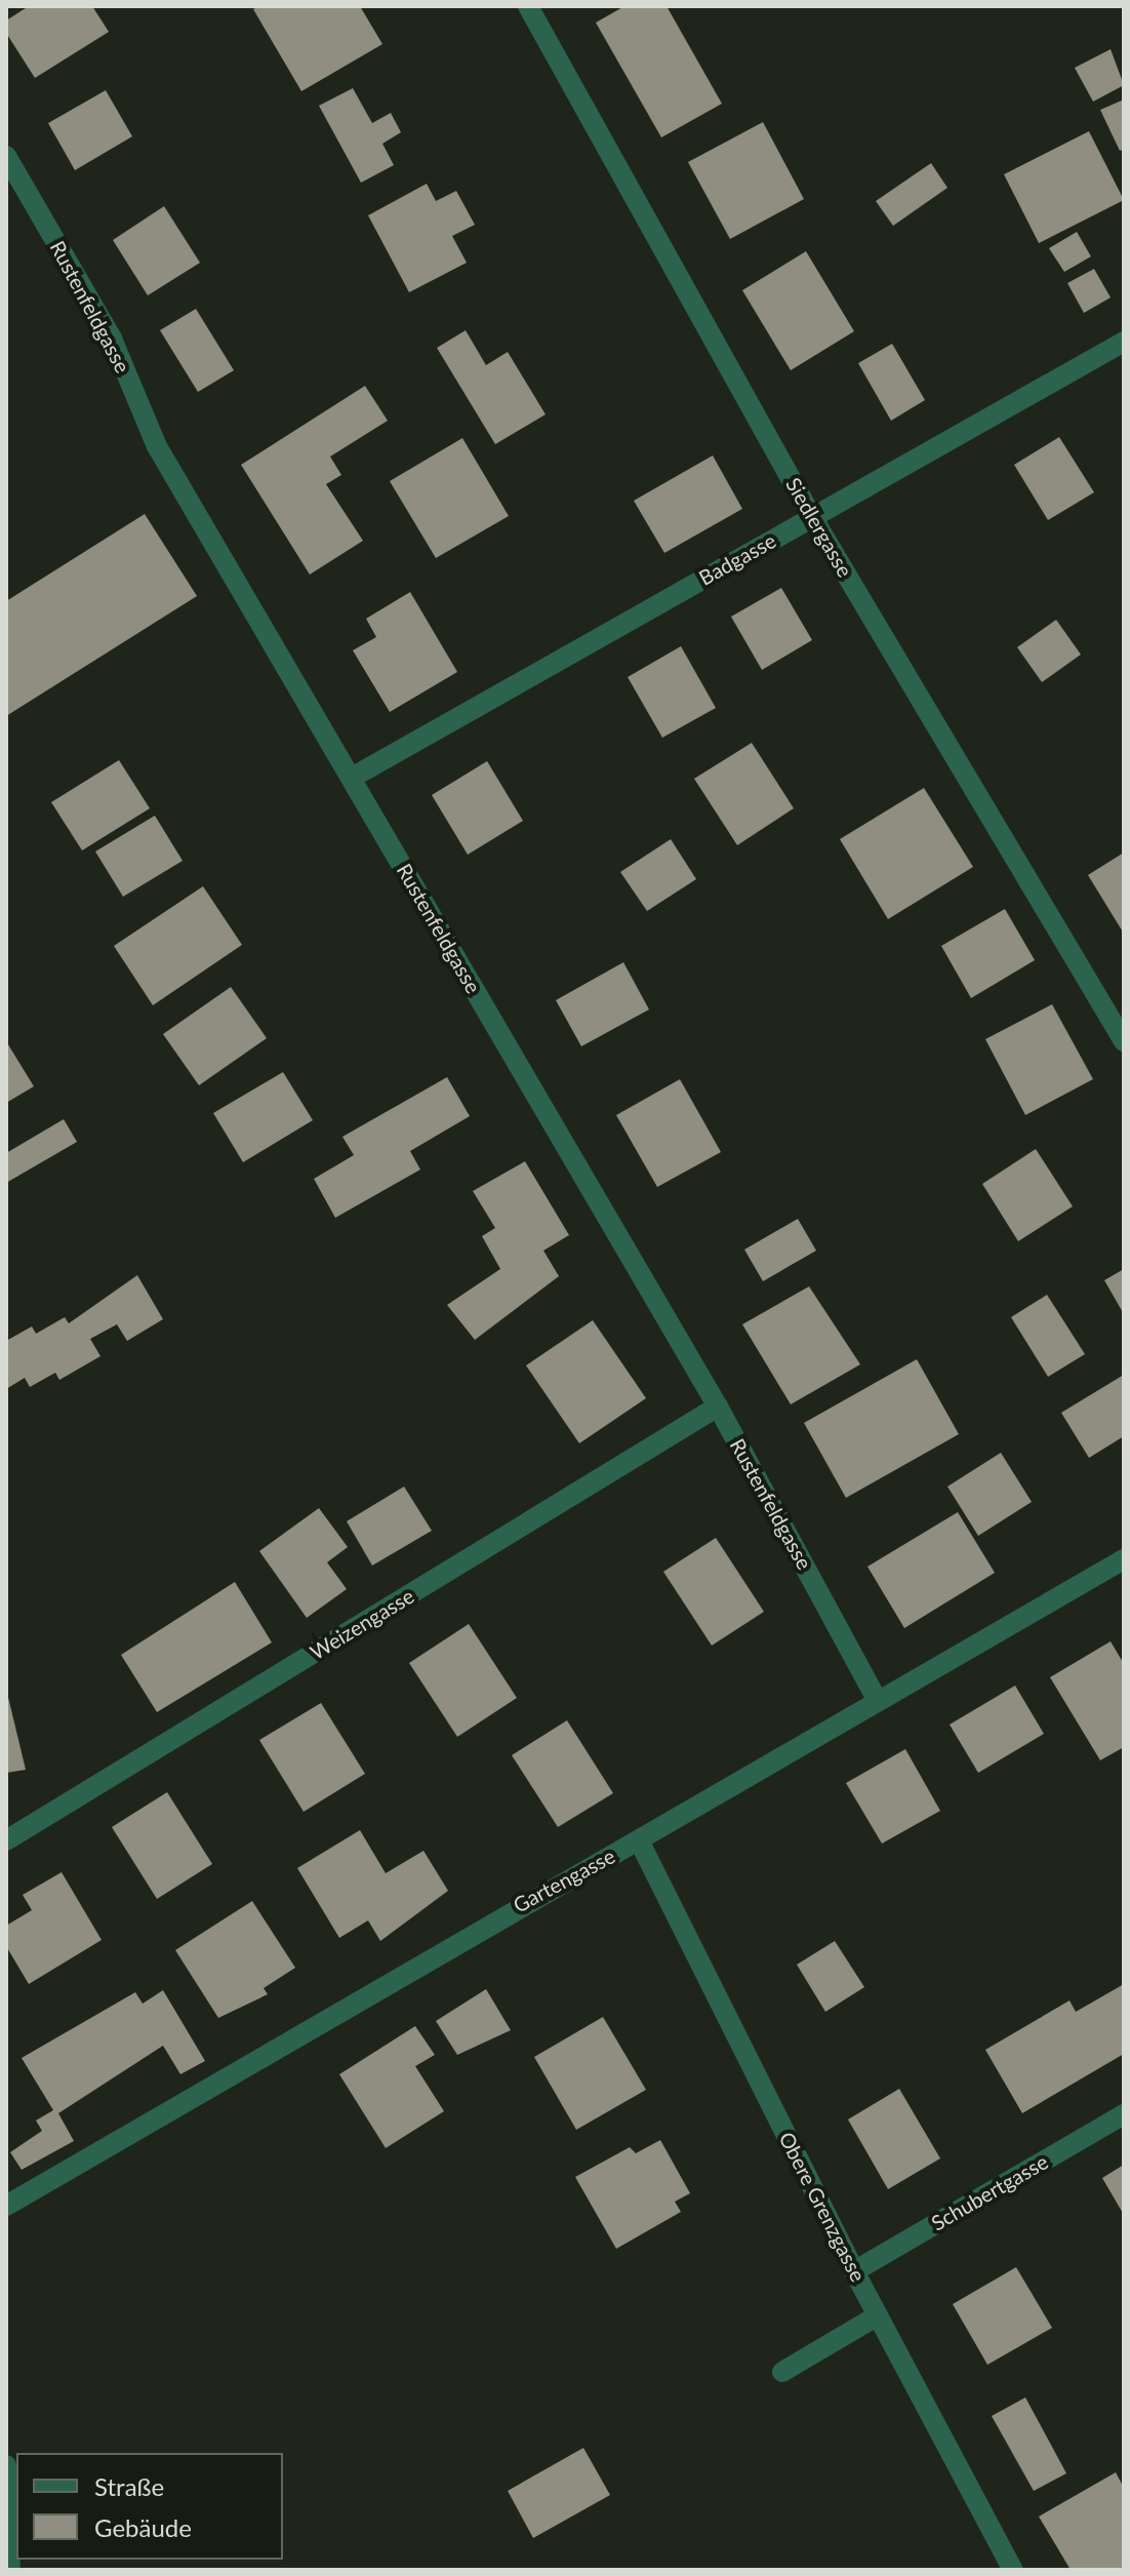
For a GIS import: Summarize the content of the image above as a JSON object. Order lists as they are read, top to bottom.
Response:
{
  "streets": {
    "street": [
      "Rustenfeldgasse",
      "Siedlergasse",
      "Badgasse",
      "Weizengasse",
      "Gartengasse",
      "Schubertgasse",
      "Obere Grenzgasse"
    ]
  },
  "crossings": [
    ["Rustenfeldgasse", "Badgasse"],
    ["Rustenfeldgasse", "Weizengasse"],
    ["Rustenfeldgasse", "Gartengasse"],
    ["Siedlergasse", "Badgasse"],
    ["Gartengasse", "Obere Grenzgasse"],
    ["Schubertgasse", "Obere Grenzgasse"]
  ],
  "legend": ["Straße", "Gebäude"]
}
